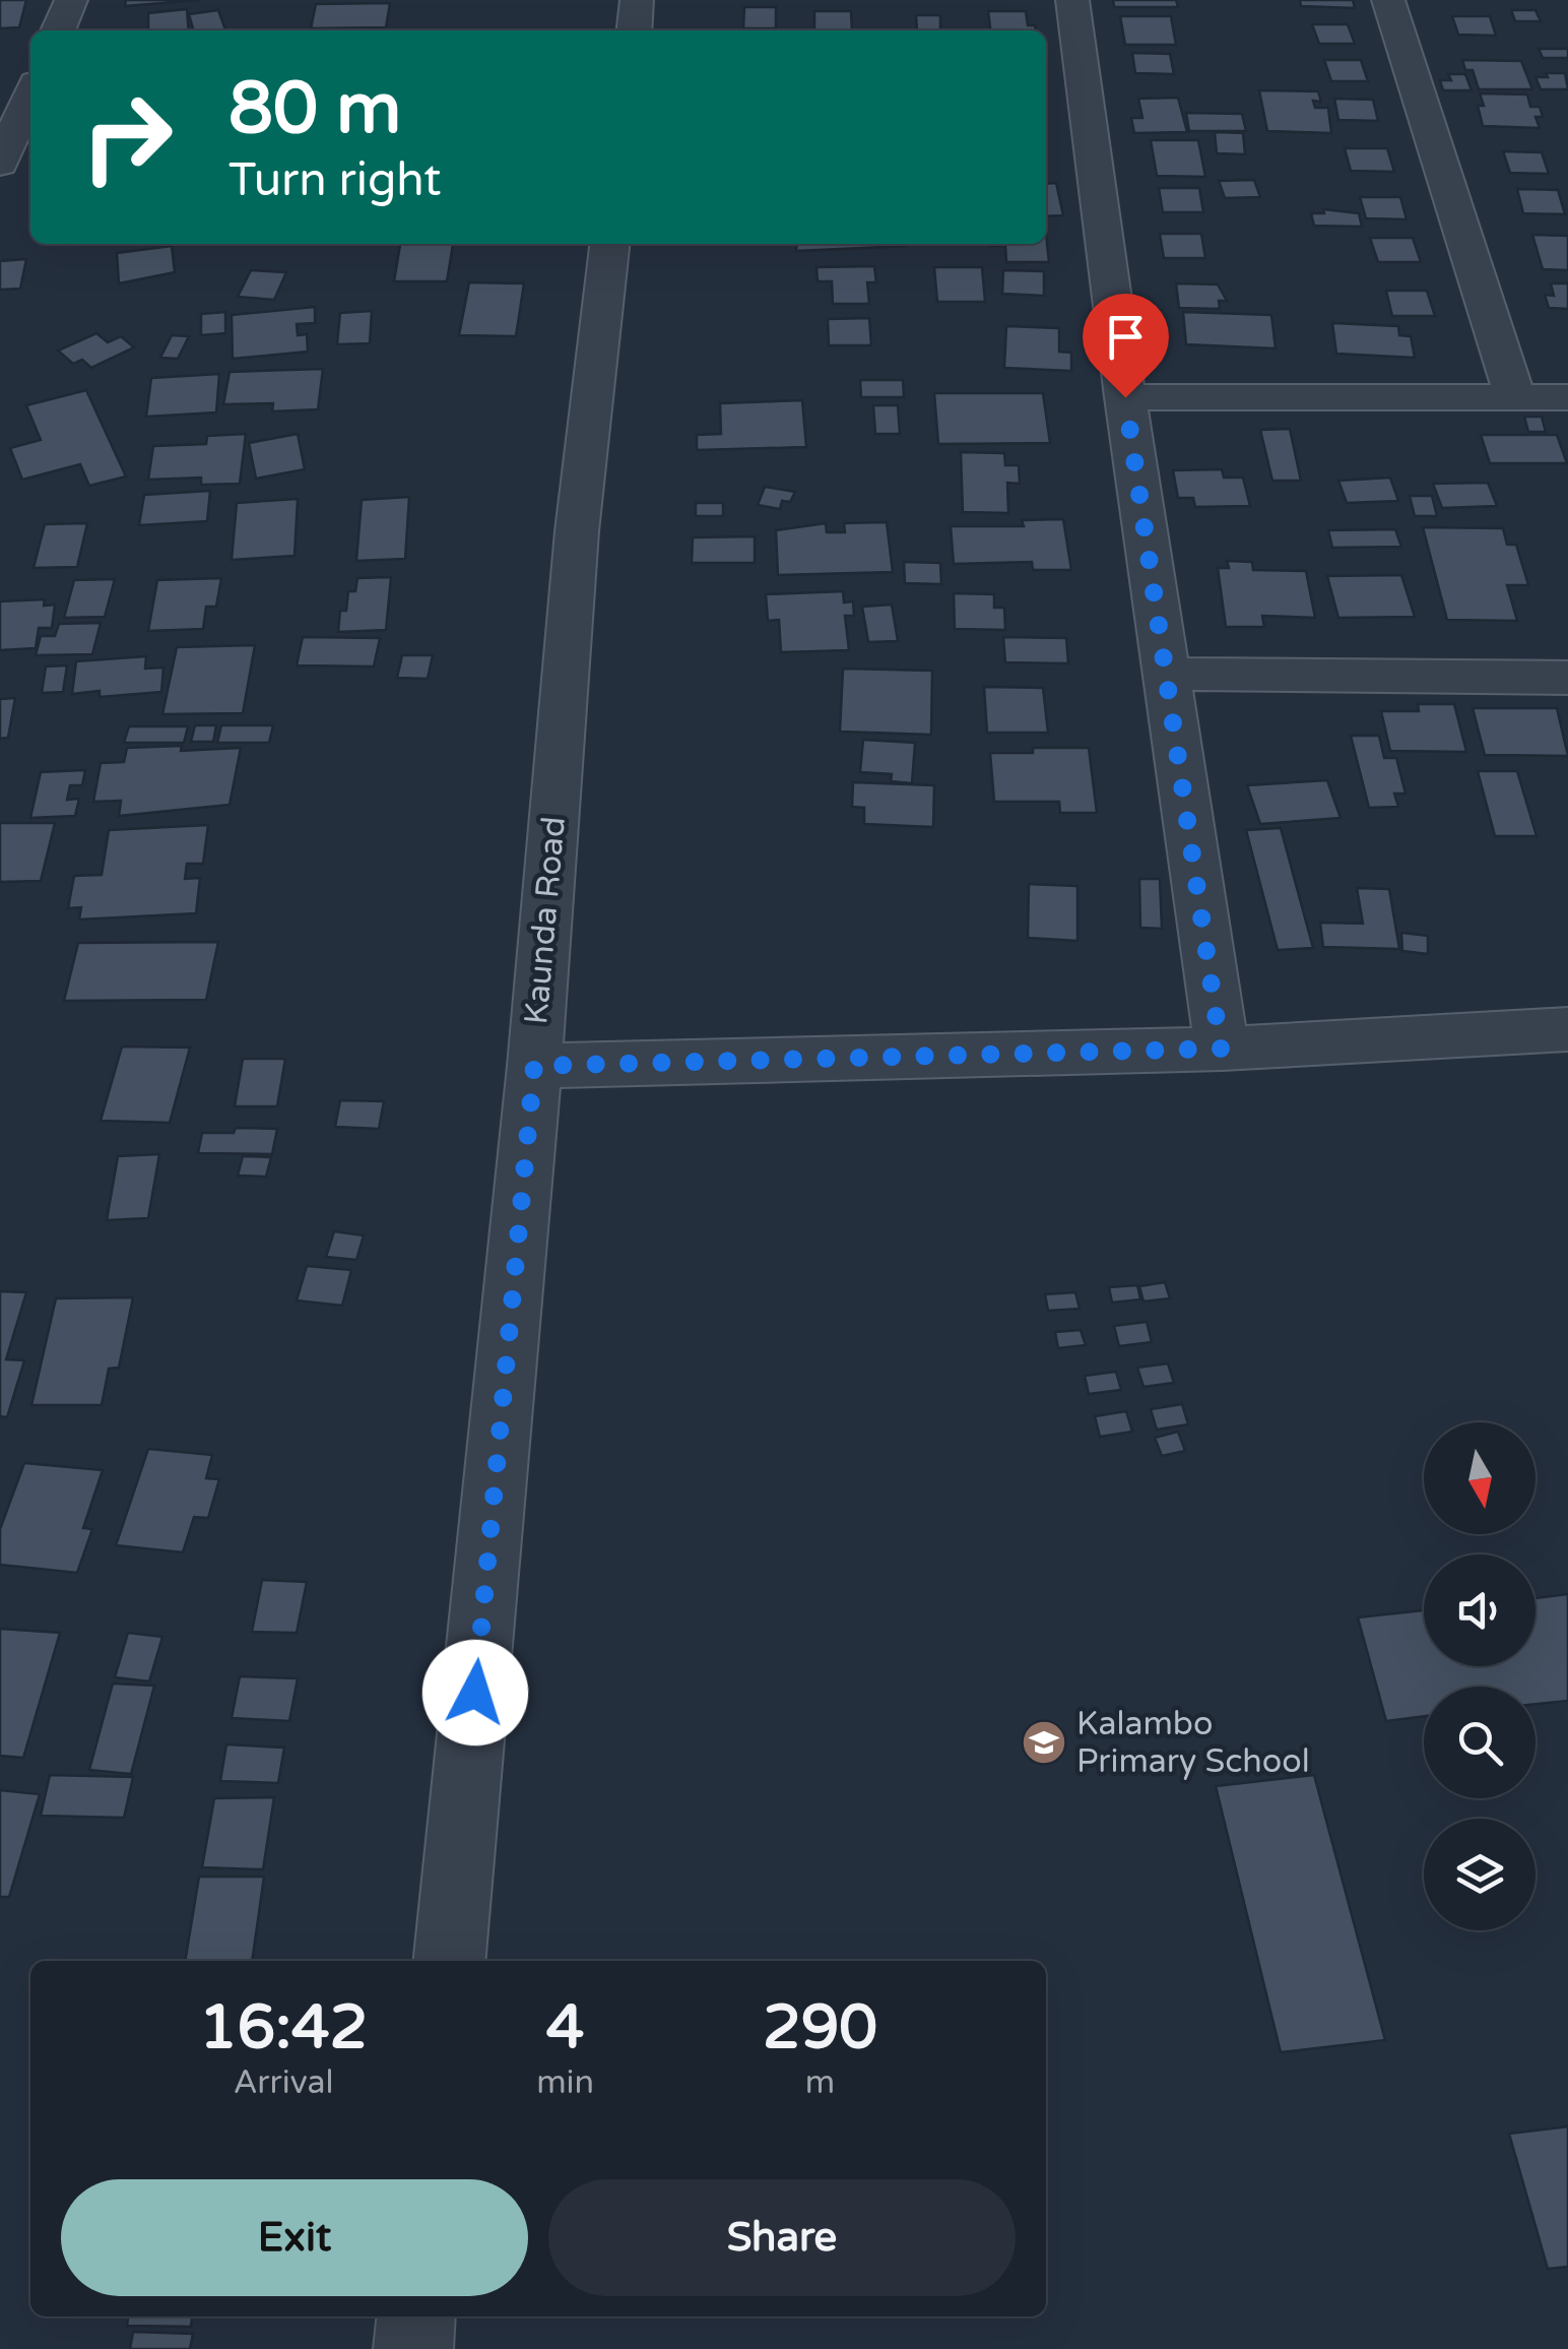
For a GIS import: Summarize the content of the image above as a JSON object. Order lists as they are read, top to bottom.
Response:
{
  "streets": {
    "street": ["Kaunda Road"]
  },
  "places": {
    "school or university": ["Kalambo Primary School"]
  },
  "north": "bottom",
  "page": {
    "turn": ["80 m", "Turn right"],
    "eta": [
      "16:42",
      "Arrival",
      "4",
      "min",
      "290",
      "m"
    ],
    "buttons": ["Exit", "Share"]
  }
}
